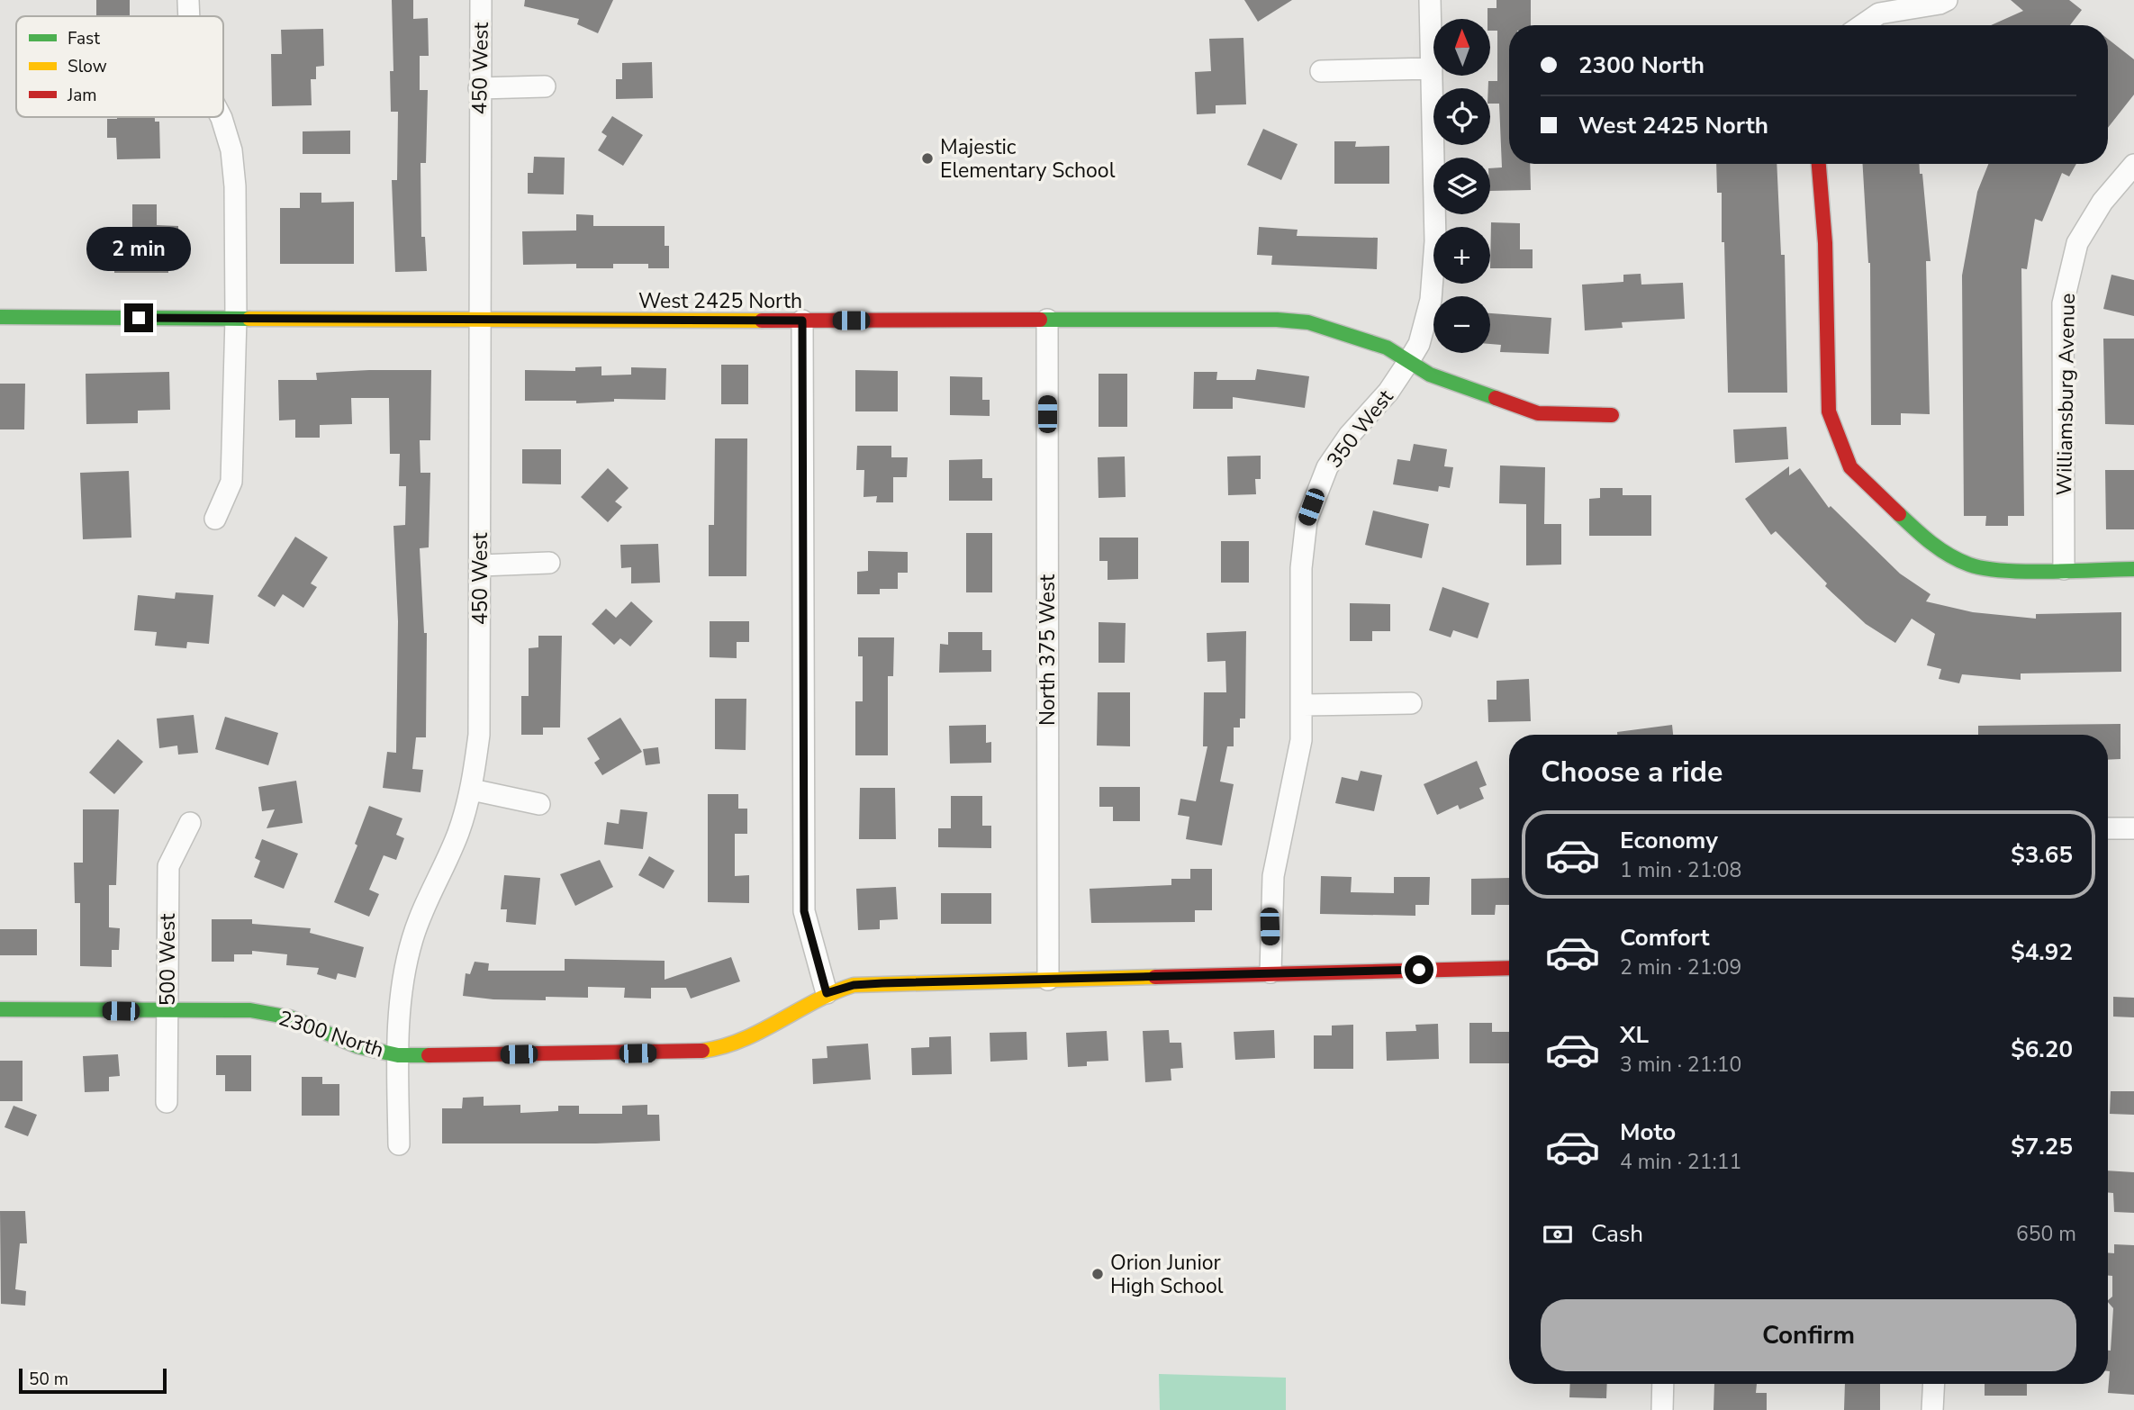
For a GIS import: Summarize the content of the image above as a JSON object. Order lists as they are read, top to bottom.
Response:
{
  "streets": {
    "street": [
      "450 West",
      "West 2425 North",
      "Williamsburg Avenue",
      "350 West",
      "North 375 West",
      "500 West",
      "2300 North"
    ]
  },
  "crossings": [
    ["450 West", "West 2425 North"],
    ["450 West", "2300 North"],
    ["West 2425 North", "350 West"],
    ["West 2425 North", "North 375 West"],
    ["350 West", "2300 North"],
    ["North 375 West", "2300 North"],
    ["500 West", "2300 North"]
  ],
  "places": ["Majestic Elementary School", "Orion Junior High School"],
  "legend": ["Fast", "Slow", "Jam"],
  "scale_bar": "50 m",
  "north": "top",
  "page": {
    "map_buttons": ["+", "−"],
    "banner": ["2300 North", "West 2425 North"],
    "bubble": "2 min",
    "heading": "Choose a ride",
    "list": [
      {
        "name": "Economy",
        "note": "1 min · 21:08",
        "value": "$3.65"
      },
      {
        "name": "Comfort",
        "note": "2 min · 21:09",
        "value": "$4.92"
      },
      {
        "name": "XL",
        "note": "3 min · 21:10",
        "value": "$6.20"
      },
      {
        "name": "Moto",
        "note": "4 min · 21:11",
        "value": "$7.25"
      }
    ],
    "pay": ["Cash", "650 m"],
    "buttons": "Confirm",
    "scale": "50 m"
  }
}
